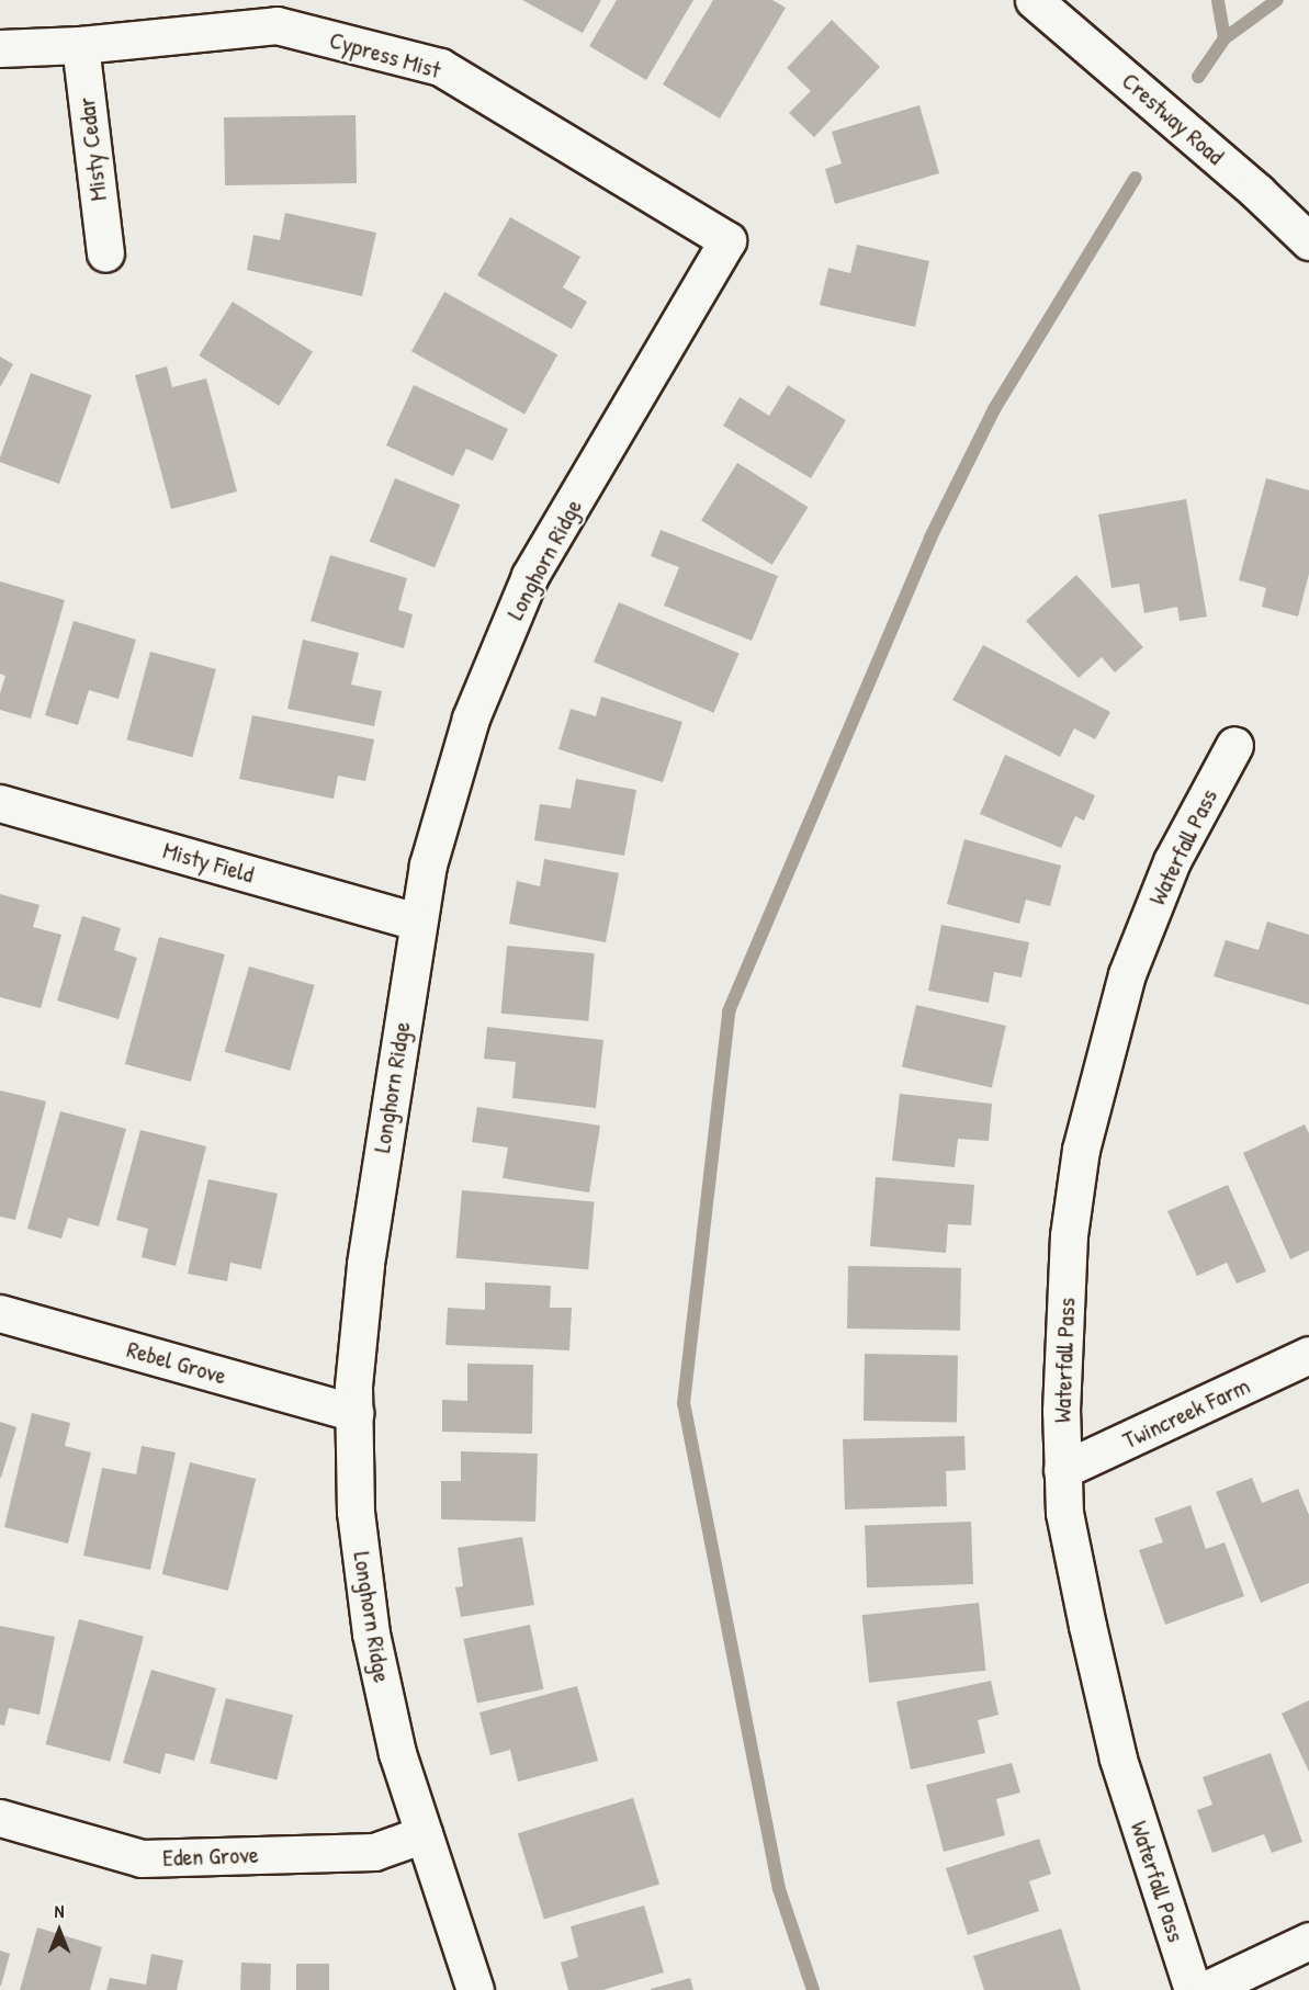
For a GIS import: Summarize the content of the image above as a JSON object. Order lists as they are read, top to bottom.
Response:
{
  "streets": {
    "street": [
      "Cypress Mist",
      "Crestway Road",
      "Misty Cedar",
      "Longhorn Ridge",
      "Waterfall Pass",
      "Misty Field",
      "Rebel Grove",
      "Twincreek Farm",
      "Eden Grove"
    ]
  },
  "crossings": [
    ["Cypress Mist", "Misty Cedar"],
    ["Cypress Mist", "Longhorn Ridge"],
    ["Longhorn Ridge", "Misty Field"],
    ["Longhorn Ridge", "Rebel Grove"],
    ["Longhorn Ridge", "Eden Grove"],
    ["Waterfall Pass", "Twincreek Farm"]
  ],
  "north": "top"
}
